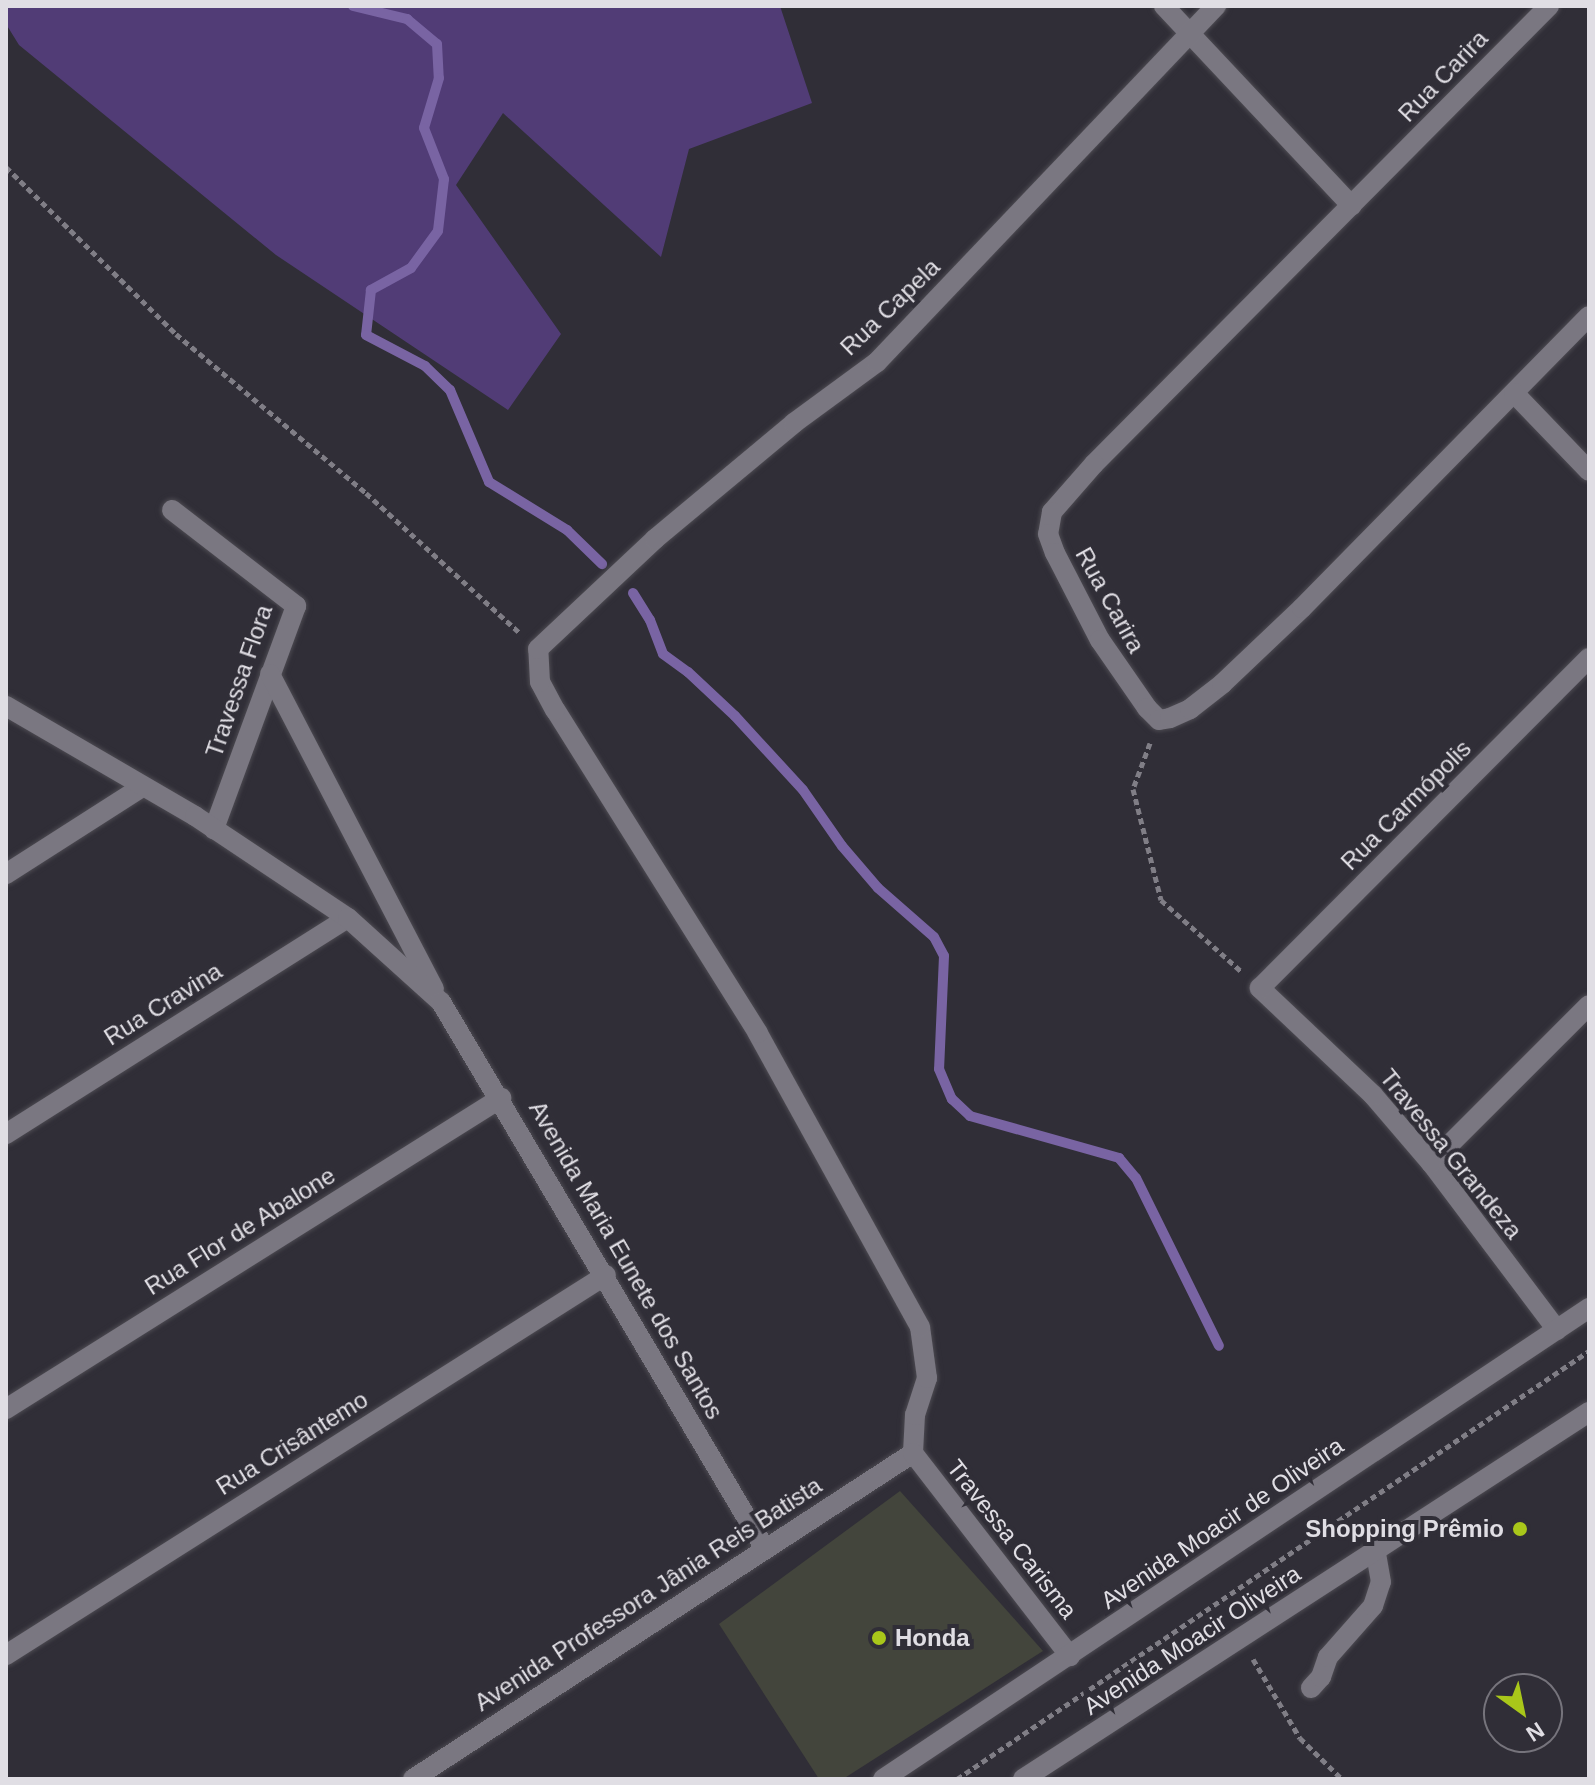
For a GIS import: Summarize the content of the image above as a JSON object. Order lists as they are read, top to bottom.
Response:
{
  "streets": {
    "street": [
      "Rua Carira",
      "Rua Capela",
      "Travessa Flora",
      "Rua Carmópolis",
      "Rua Cravina",
      "Travessa Grandeza",
      "Rua Flor de Abalone",
      "Avenida Maria Eunete dos Santos",
      "Rua Crisântemo",
      "Avenida Moacir de Oliveira",
      "Travessa Carisma",
      "Avenida Professora Jânia Reis Batista",
      "Avenida Moacir Oliveira"
    ]
  },
  "crossings": [
    ["Travessa Flora", "Avenida Maria Eunete dos Santos"],
    ["Rua Carmópolis", "Travessa Grandeza"],
    ["Rua Cravina", "Avenida Maria Eunete dos Santos"],
    ["Travessa Grandeza", "Avenida Moacir de Oliveira"],
    ["Rua Flor de Abalone", "Avenida Maria Eunete dos Santos"],
    ["Avenida Maria Eunete dos Santos", "Rua Crisântemo"],
    ["Avenida Maria Eunete dos Santos", "Avenida Professora Jânia Reis Batista"],
    ["Avenida Moacir de Oliveira", "Travessa Carisma"],
    ["Travessa Carisma", "Avenida Professora Jânia Reis Batista"]
  ],
  "places": ["Shopping Prêmio", "Honda"],
  "north": "bottom right"
}
